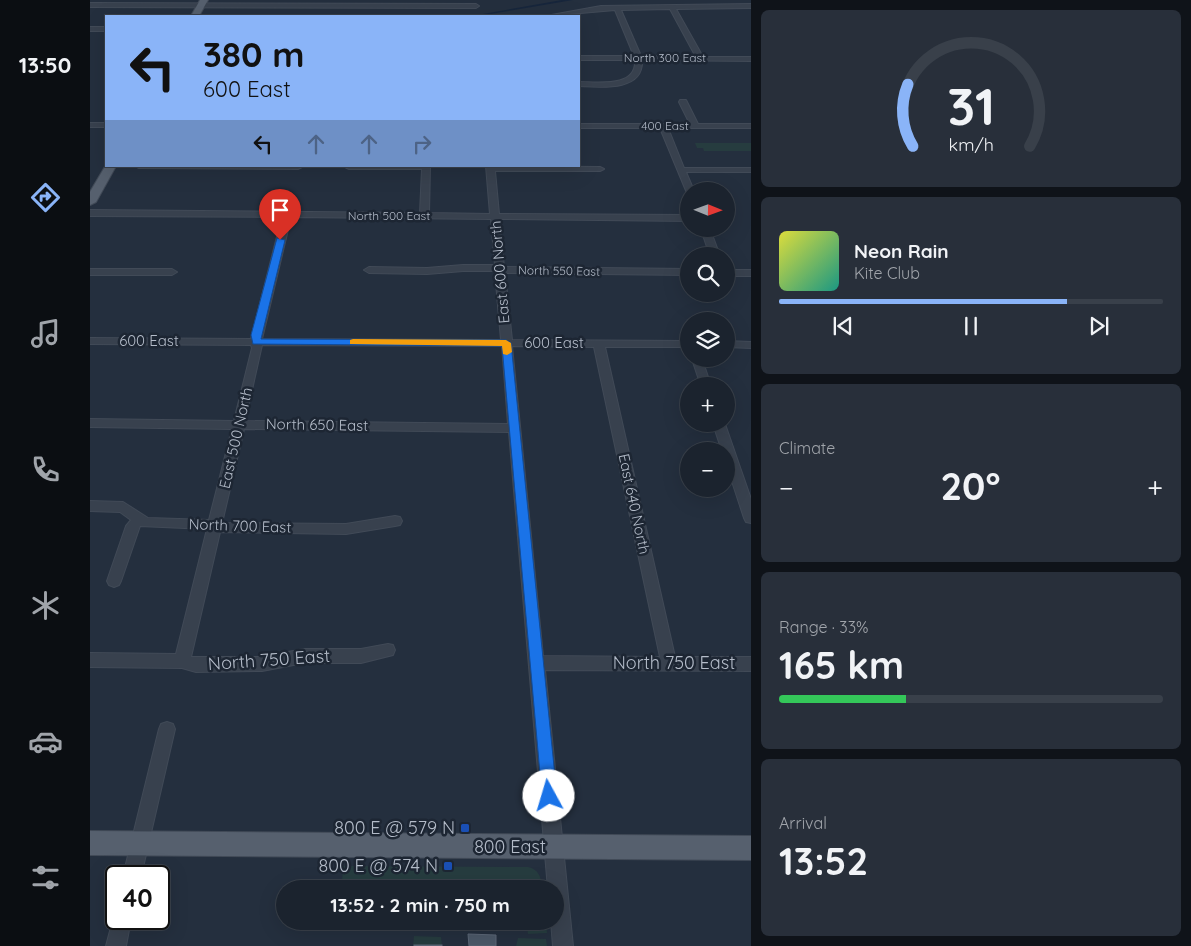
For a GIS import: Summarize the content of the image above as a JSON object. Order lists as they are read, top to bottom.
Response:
{
  "streets": {
    "main road": ["800 East"],
    "street": [
      "North 300 East",
      "400 East",
      "North 500 East",
      "North 550 East",
      "East 600 North",
      "600 East",
      "North 650 East",
      "East 500 North",
      "East 640 North",
      "North 700 East",
      "North 750 East"
    ]
  },
  "crossings": [
    ["North 500 East", "East 600 North"],
    ["North 500 East", "East 500 North"],
    ["North 550 East", "East 600 North"],
    ["East 600 North", "600 East"],
    ["East 600 North", "North 650 East"],
    ["East 600 North", "North 750 East"],
    ["East 600 North", "800 East"],
    ["600 East", "East 500 North"],
    ["600 East", "East 640 North"],
    ["North 650 East", "East 500 North"],
    ["East 500 North", "North 700 East"],
    ["East 500 North", "North 750 East"],
    ["East 640 North", "North 750 East"]
  ],
  "places": {
    "transit": ["800 E @ 579 N", "800 E @ 574 N"]
  },
  "north": "right",
  "page": {
    "tabs": "13:50",
    "turn": ["380 m", "600 East"],
    "map_buttons": ["+", "−"],
    "song": ["Neon Rain", "Kite Club"],
    "tile": [
      "Climate",
      ["Range · 33%", "165 km"],
      ["Arrival", "13:52"]
    ],
    "heat": ["−", "20°", "+"],
    "limit": "40",
    "trip": "13:52 · 2 min · 750 m",
    "gauge": ["31", "km/h"]
  }
}
